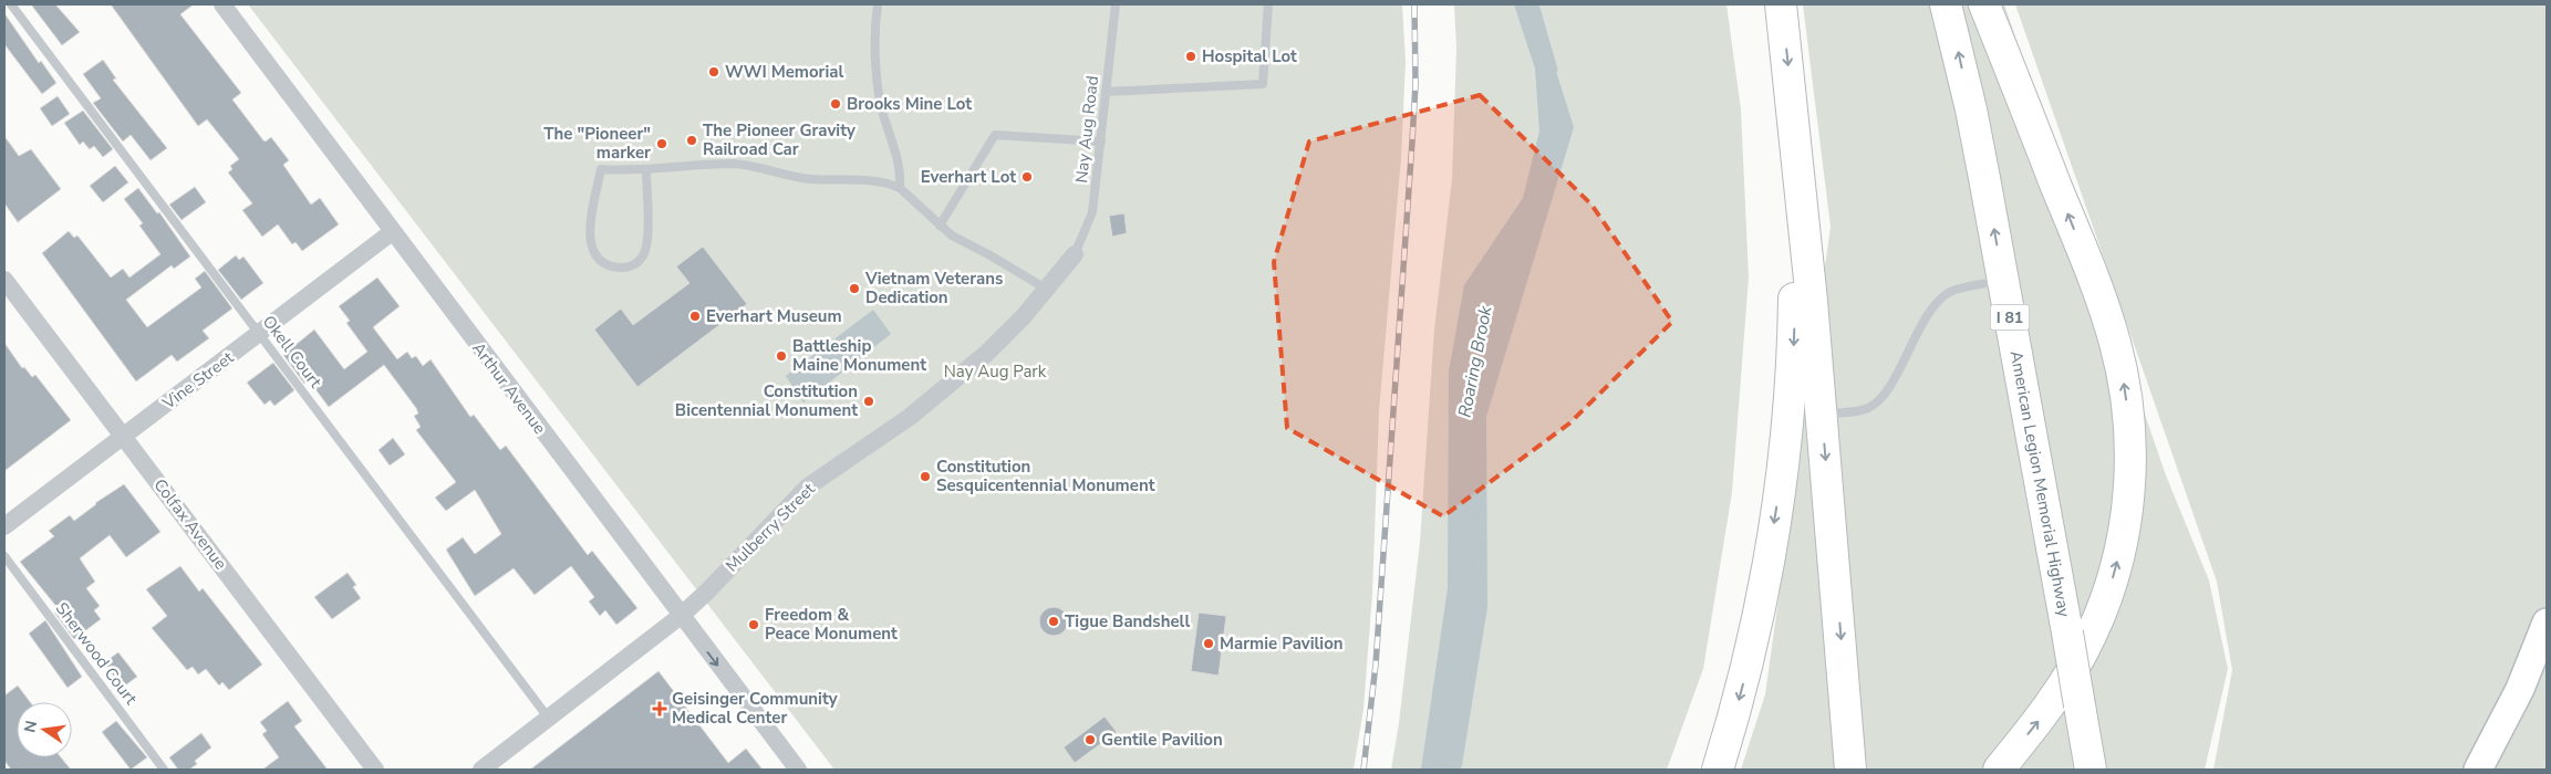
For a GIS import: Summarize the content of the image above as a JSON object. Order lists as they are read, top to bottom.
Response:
{
  "streets": {
    "highway": ["I 81", "American Legion Memorial Highway"],
    "street": [
      "Vine Street",
      "Arthur Avenue",
      "Colfax Avenue",
      "Mulberry Street"
    ],
    "lane": ["Nay Aug Road", "Okell Court", "Sherwood Court"]
  },
  "crossings": [
    ["Nay Aug Road", "Mulberry Street"],
    ["Okell Court", "Vine Street"],
    ["Okell Court", "Mulberry Street"],
    ["Vine Street", "Arthur Avenue"],
    ["Vine Street", "Colfax Avenue"],
    ["Arthur Avenue", "Mulberry Street"]
  ],
  "water": ["Roaring Brook"],
  "parks": ["Nay Aug Park"],
  "places": {
    "other": [
      "Hospital Lot",
      "WWI Memorial",
      "Brooks Mine Lot",
      "The Pioneer Gravity Railroad Car",
      "The \"Pioneer\" marker",
      "Everhart Lot",
      "Vietnam Veterans Dedication",
      "Everhart Museum",
      "Battleship Maine Monument",
      "Constitution Bicentennial Monument",
      "Constitution Sesquicentennial Monument",
      "Tigue Bandshell",
      "Freedom & Peace Monument",
      "Marmie Pavilion",
      "Gentile Pavilion"
    ],
    "health": ["Geisinger Community Medical Center"]
  },
  "north": "left"
}
